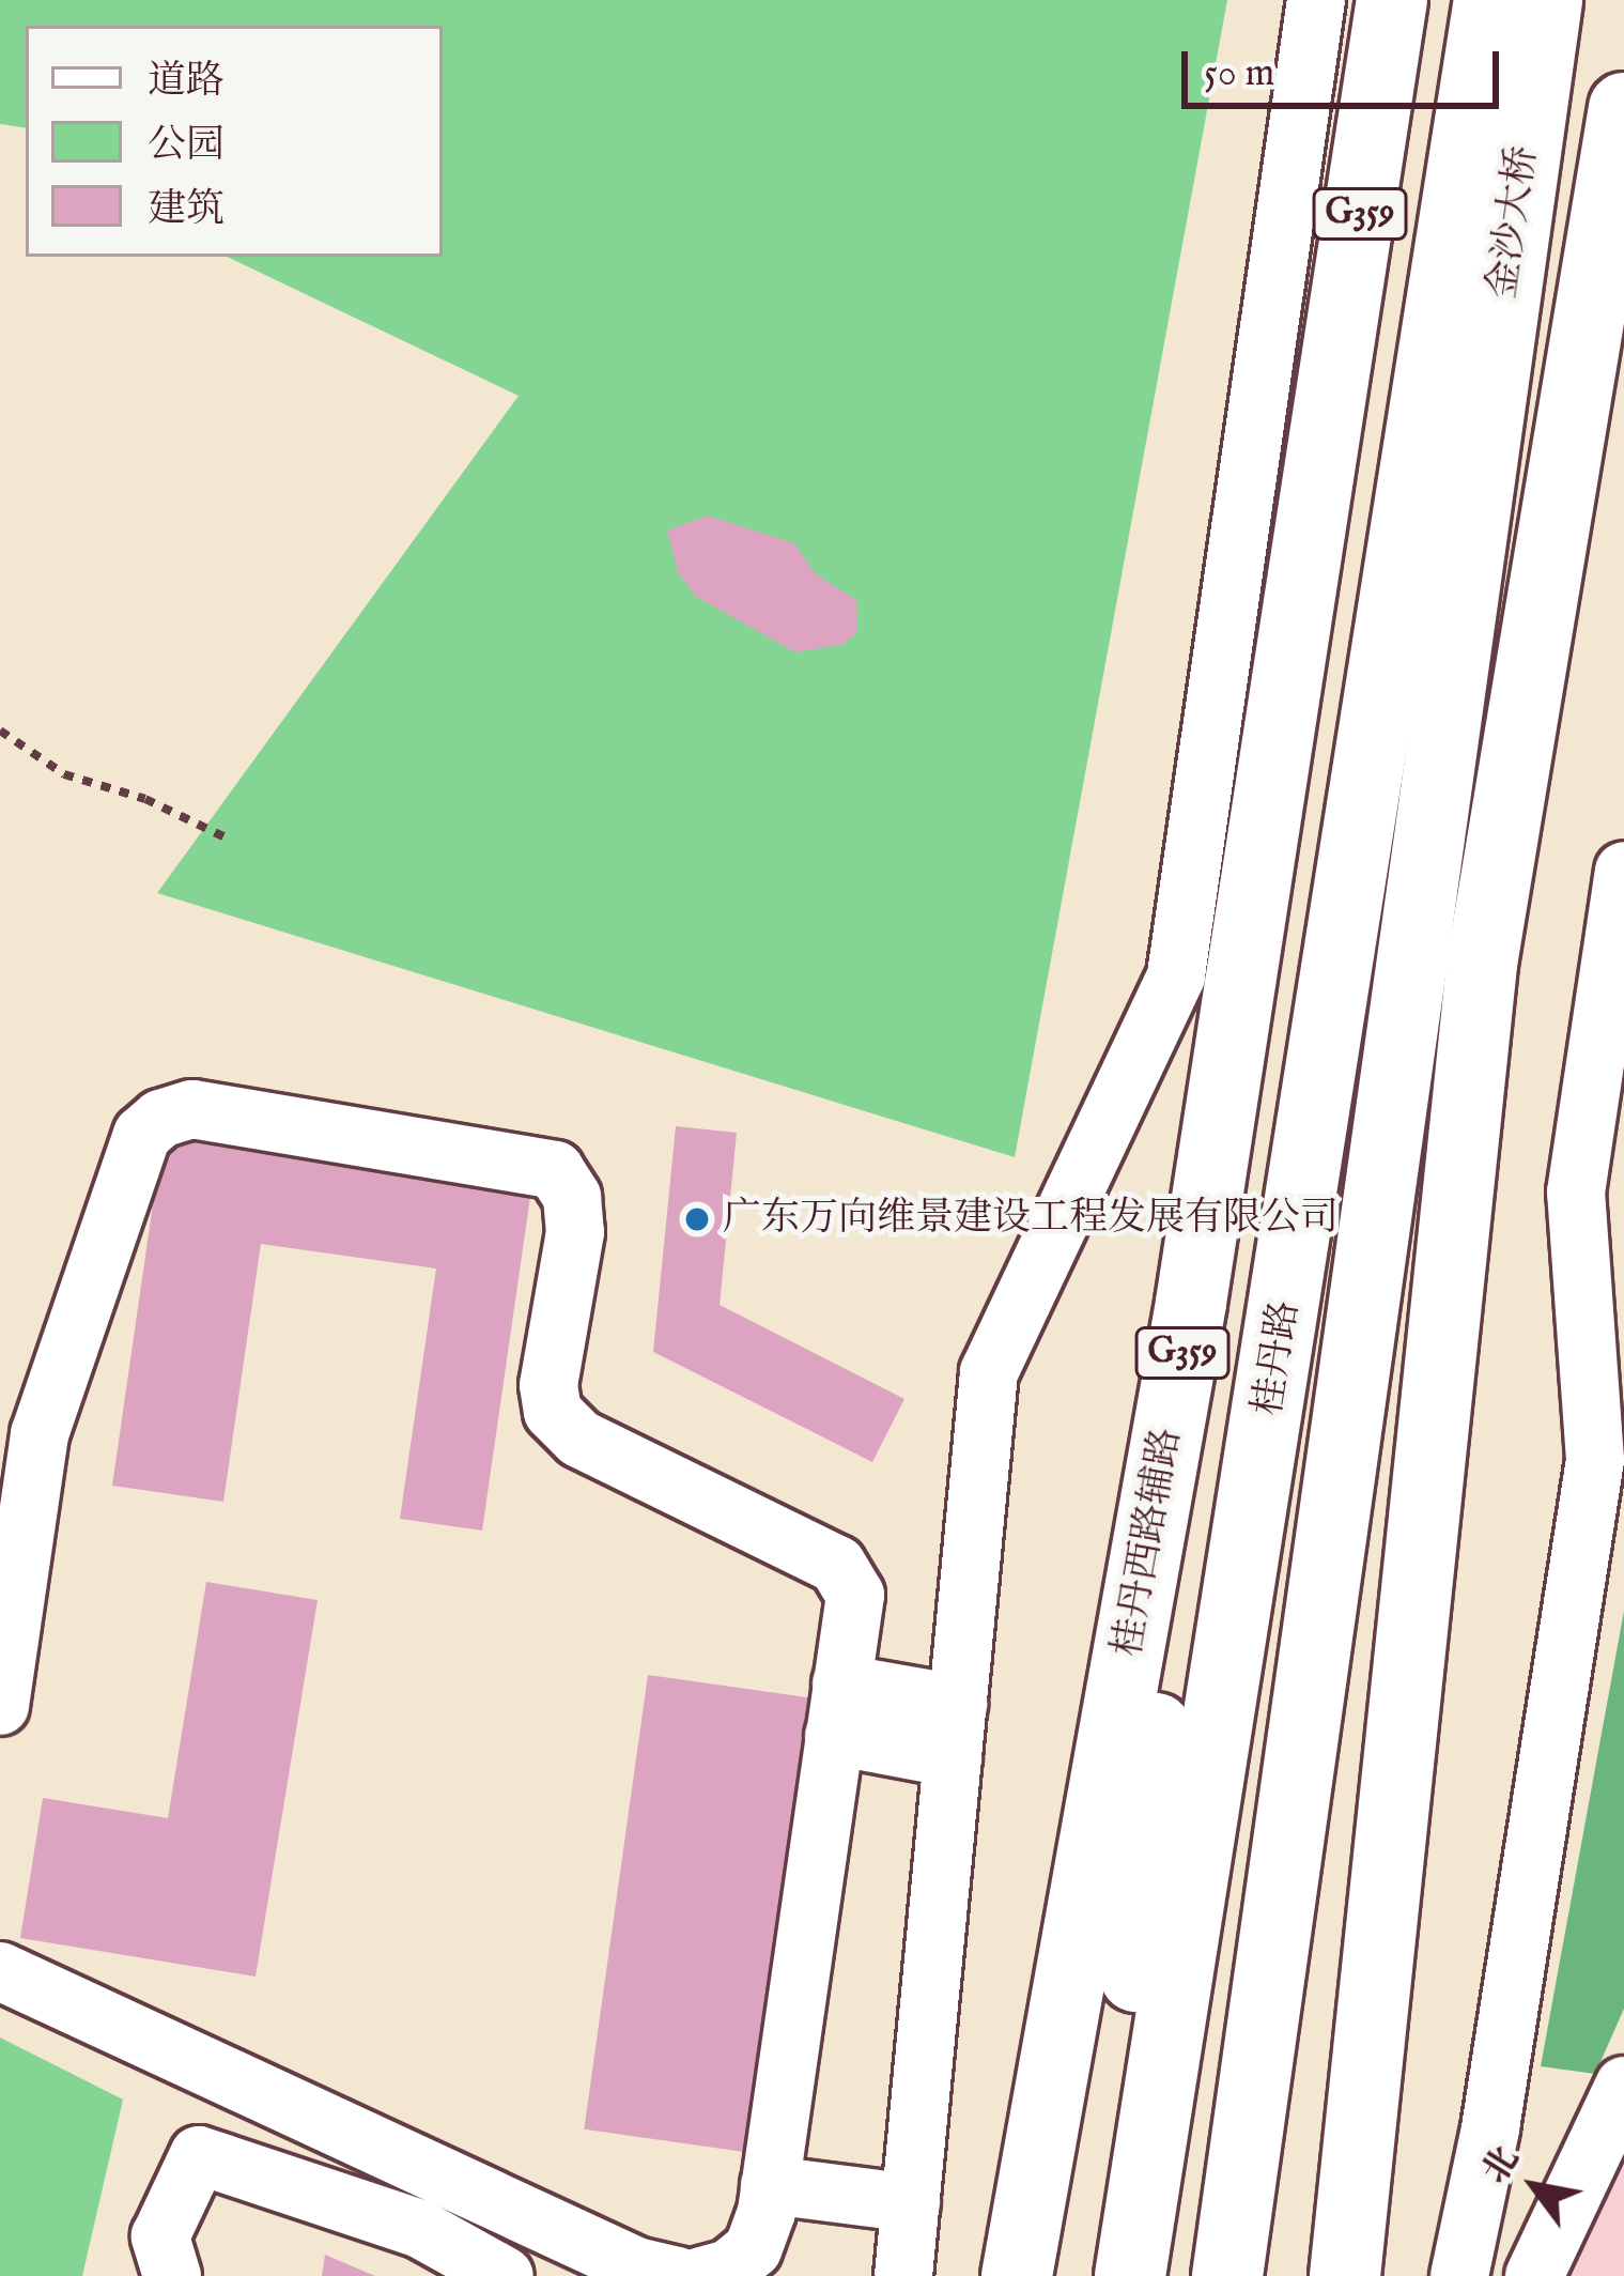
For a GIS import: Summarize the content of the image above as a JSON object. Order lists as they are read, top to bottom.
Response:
{
  "streets": {
    "highway": [
      "G359",
      "金沙大桥",
      "桂丹路",
      "桂丹西路辅路"
    ]
  },
  "crossings": [
    ["金沙大桥", "桂丹路"]
  ],
  "places": ["广东万向维景建设工程发展有限公司"],
  "legend": ["道路", "公园", "建筑"],
  "scale_bar": "50 m",
  "north": "top left"
}
